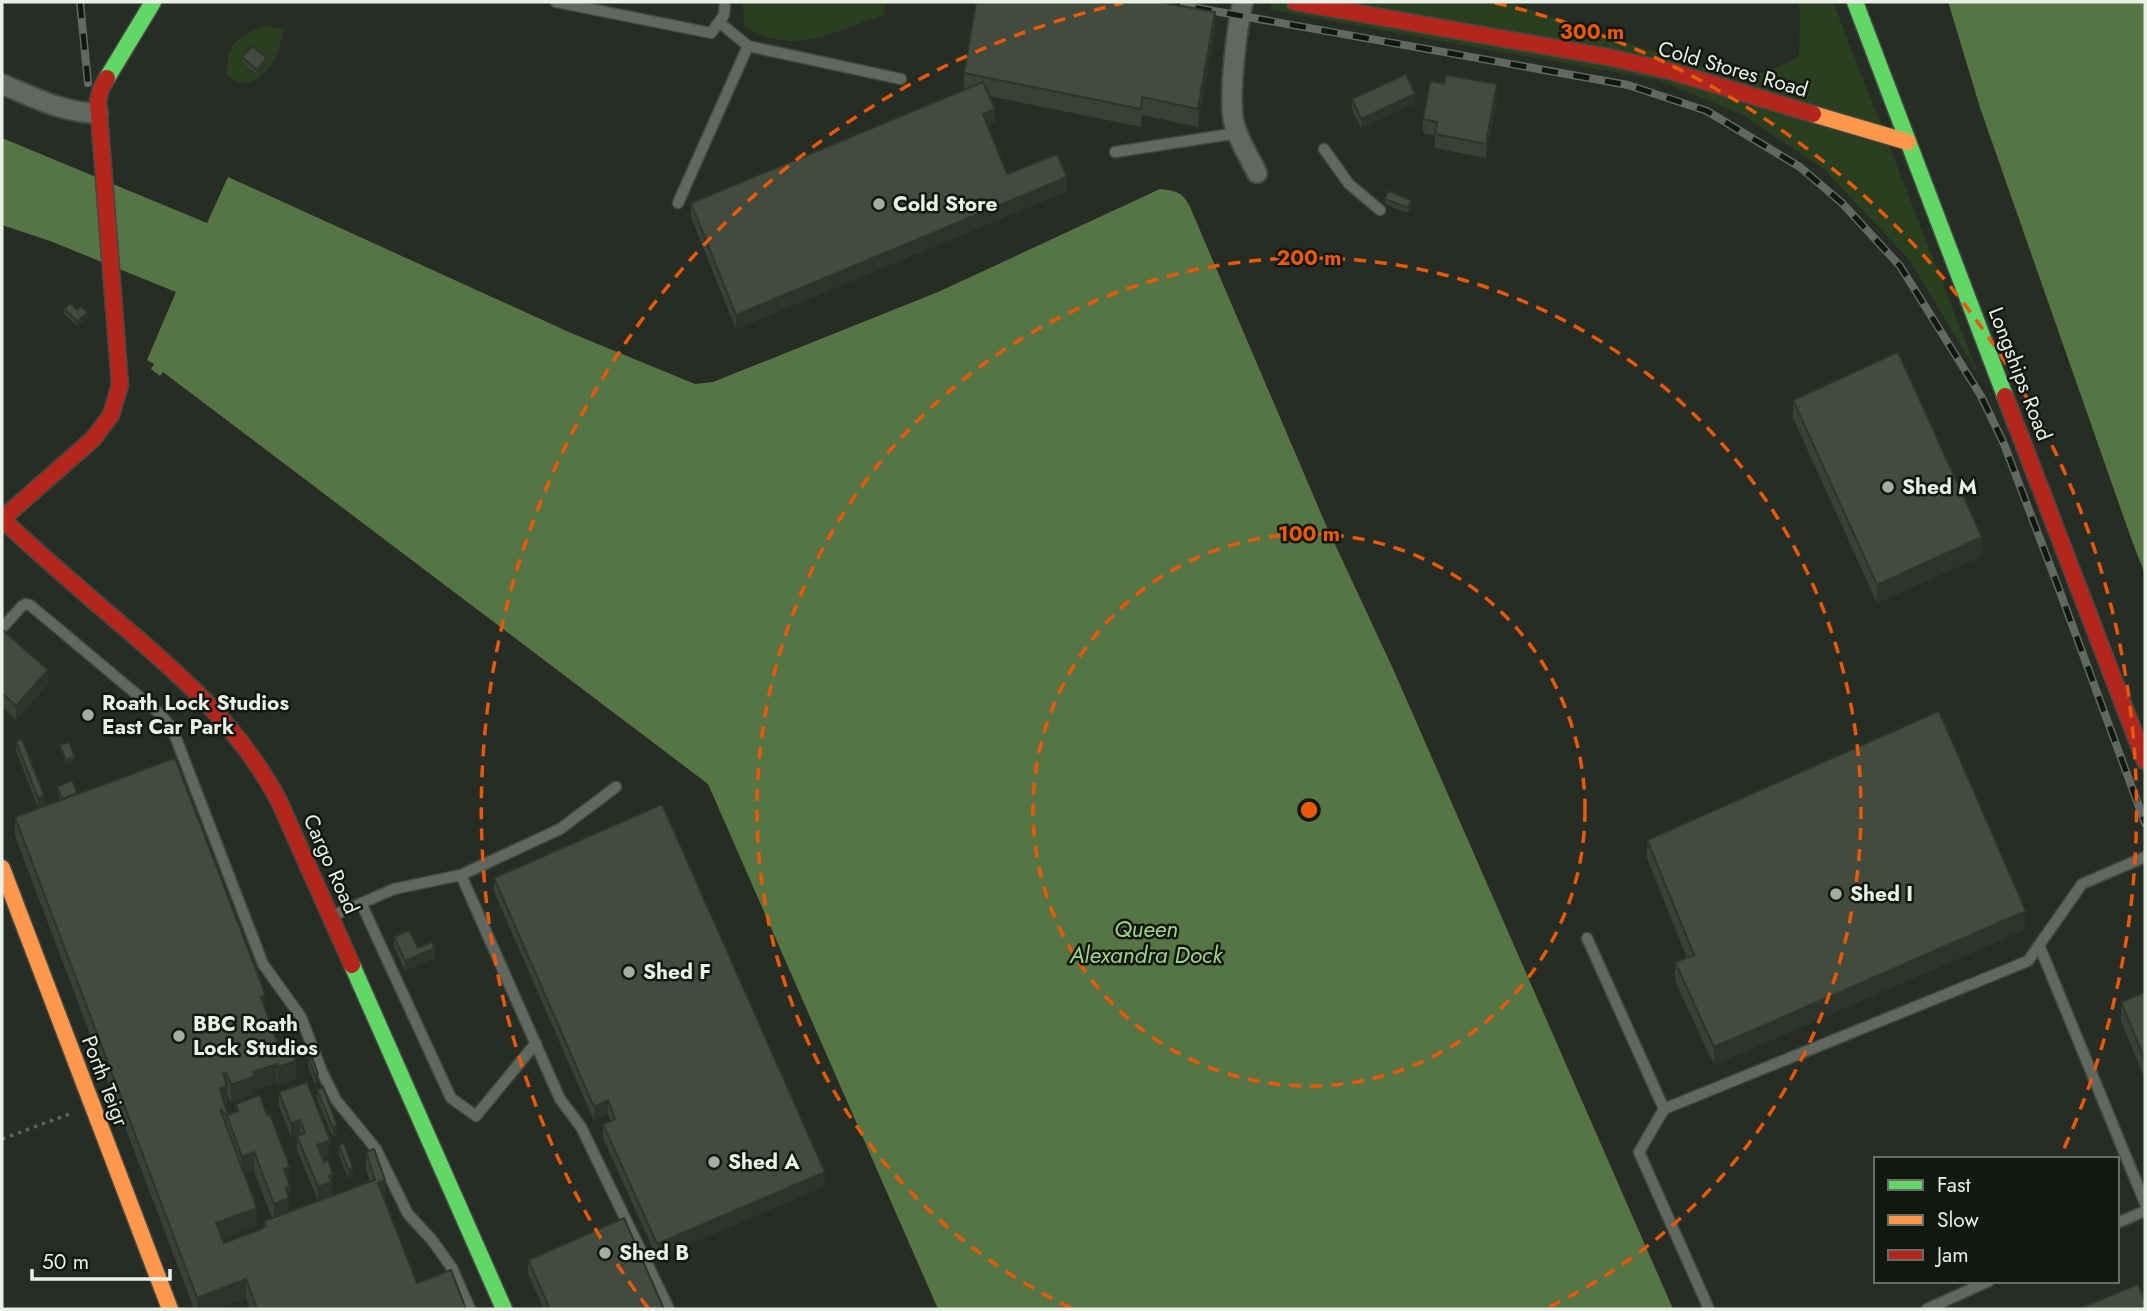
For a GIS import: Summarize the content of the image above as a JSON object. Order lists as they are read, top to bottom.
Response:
{
  "streets": {
    "street": [
      "Cold Stores Road",
      "Longships Road",
      "Cargo Road",
      "Porth Teigr"
    ]
  },
  "crossings": [
    ["Cold Stores Road", "Longships Road"]
  ],
  "water": ["Queen Alexandra Dock"],
  "places": [
    "Cold Store",
    "Shed M",
    "Roath Lock Studios East Car Park",
    "Shed I",
    "Shed F",
    "BBC Roath Lock Studios",
    "Shed A",
    "Shed B"
  ],
  "legend": ["Fast", "Slow", "Jam"],
  "scale_bar": "50 m",
  "rings": ["300 m", "200 m", "100 m"]
}
